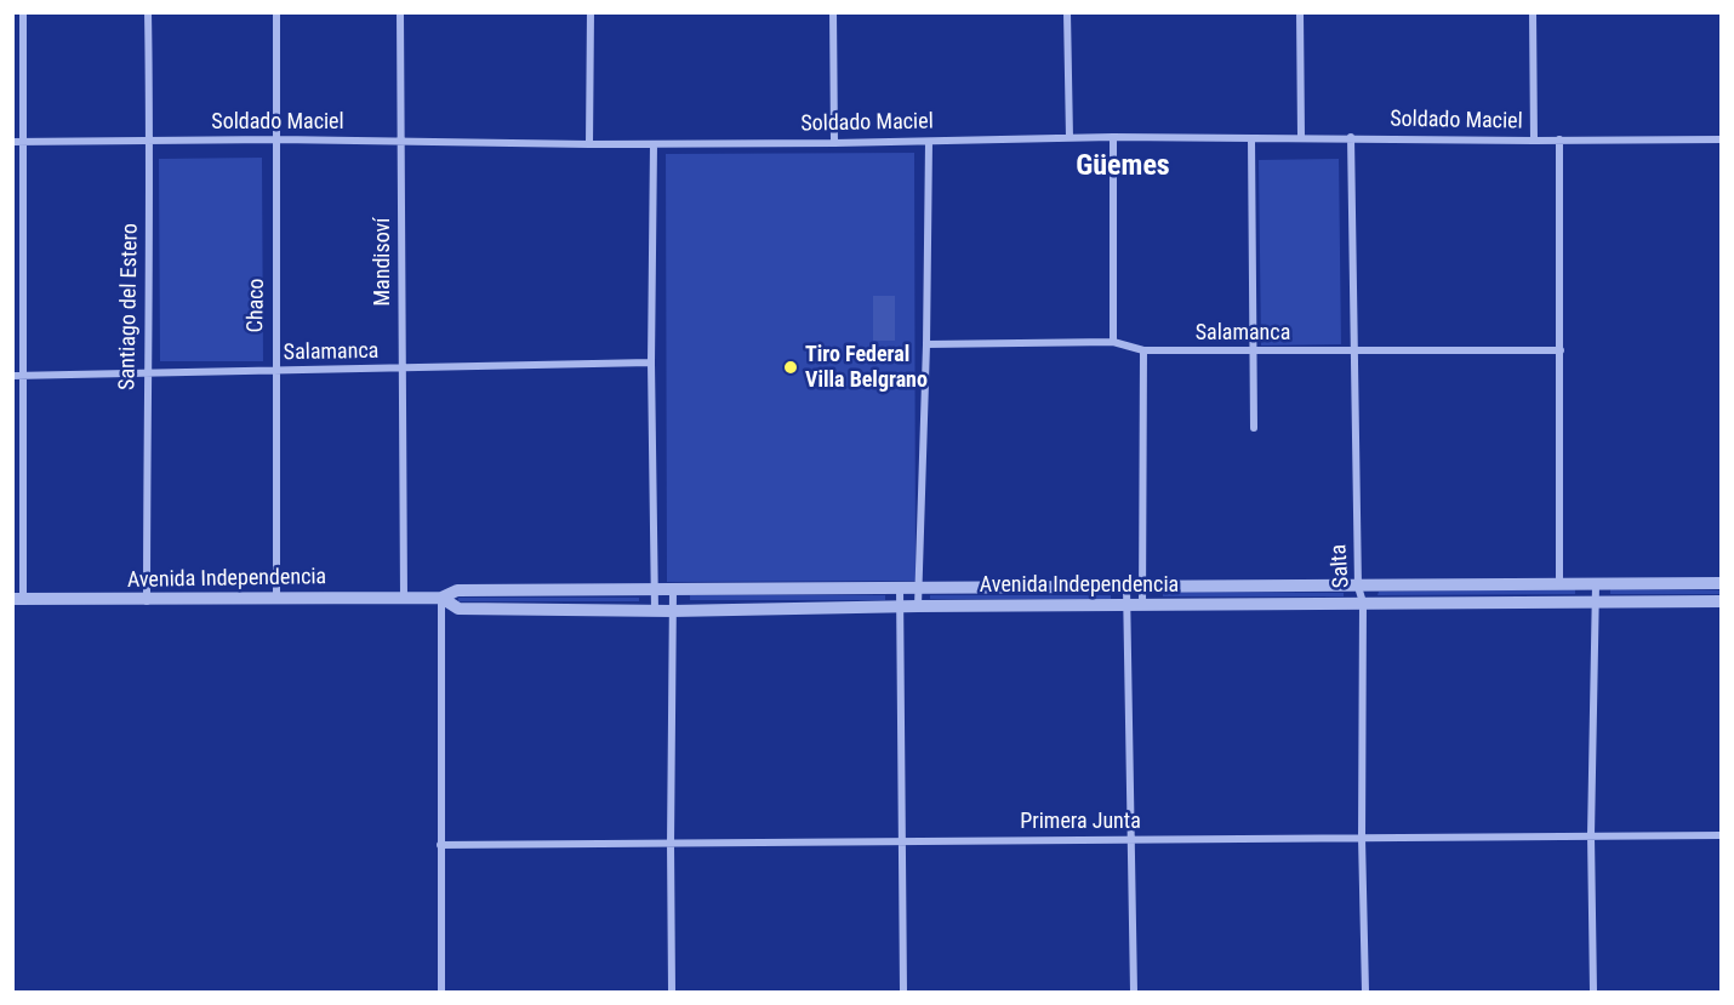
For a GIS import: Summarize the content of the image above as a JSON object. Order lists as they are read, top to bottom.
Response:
{
  "streets": {
    "street": [
      "Soldado Maciel",
      "Mandisoví",
      "Chaco",
      "Santiago del Estero",
      "Salamanca",
      "Salta",
      "Avenida Independencia",
      "Primera Junta"
    ]
  },
  "crossings": [
    ["Soldado Maciel", "Mandisoví"],
    ["Soldado Maciel", "Chaco"],
    ["Soldado Maciel", "Santiago del Estero"],
    ["Soldado Maciel", "Salta"],
    ["Mandisoví", "Salamanca"],
    ["Mandisoví", "Avenida Independencia"],
    ["Chaco", "Salamanca"],
    ["Chaco", "Avenida Independencia"],
    ["Santiago del Estero", "Salamanca"],
    ["Santiago del Estero", "Avenida Independencia"],
    ["Salamanca", "Salta"],
    ["Salta", "Avenida Independencia"],
    ["Salta", "Primera Junta"]
  ],
  "districts": ["Güemes"],
  "places": ["Tiro Federal Villa Belgrano"]
}
